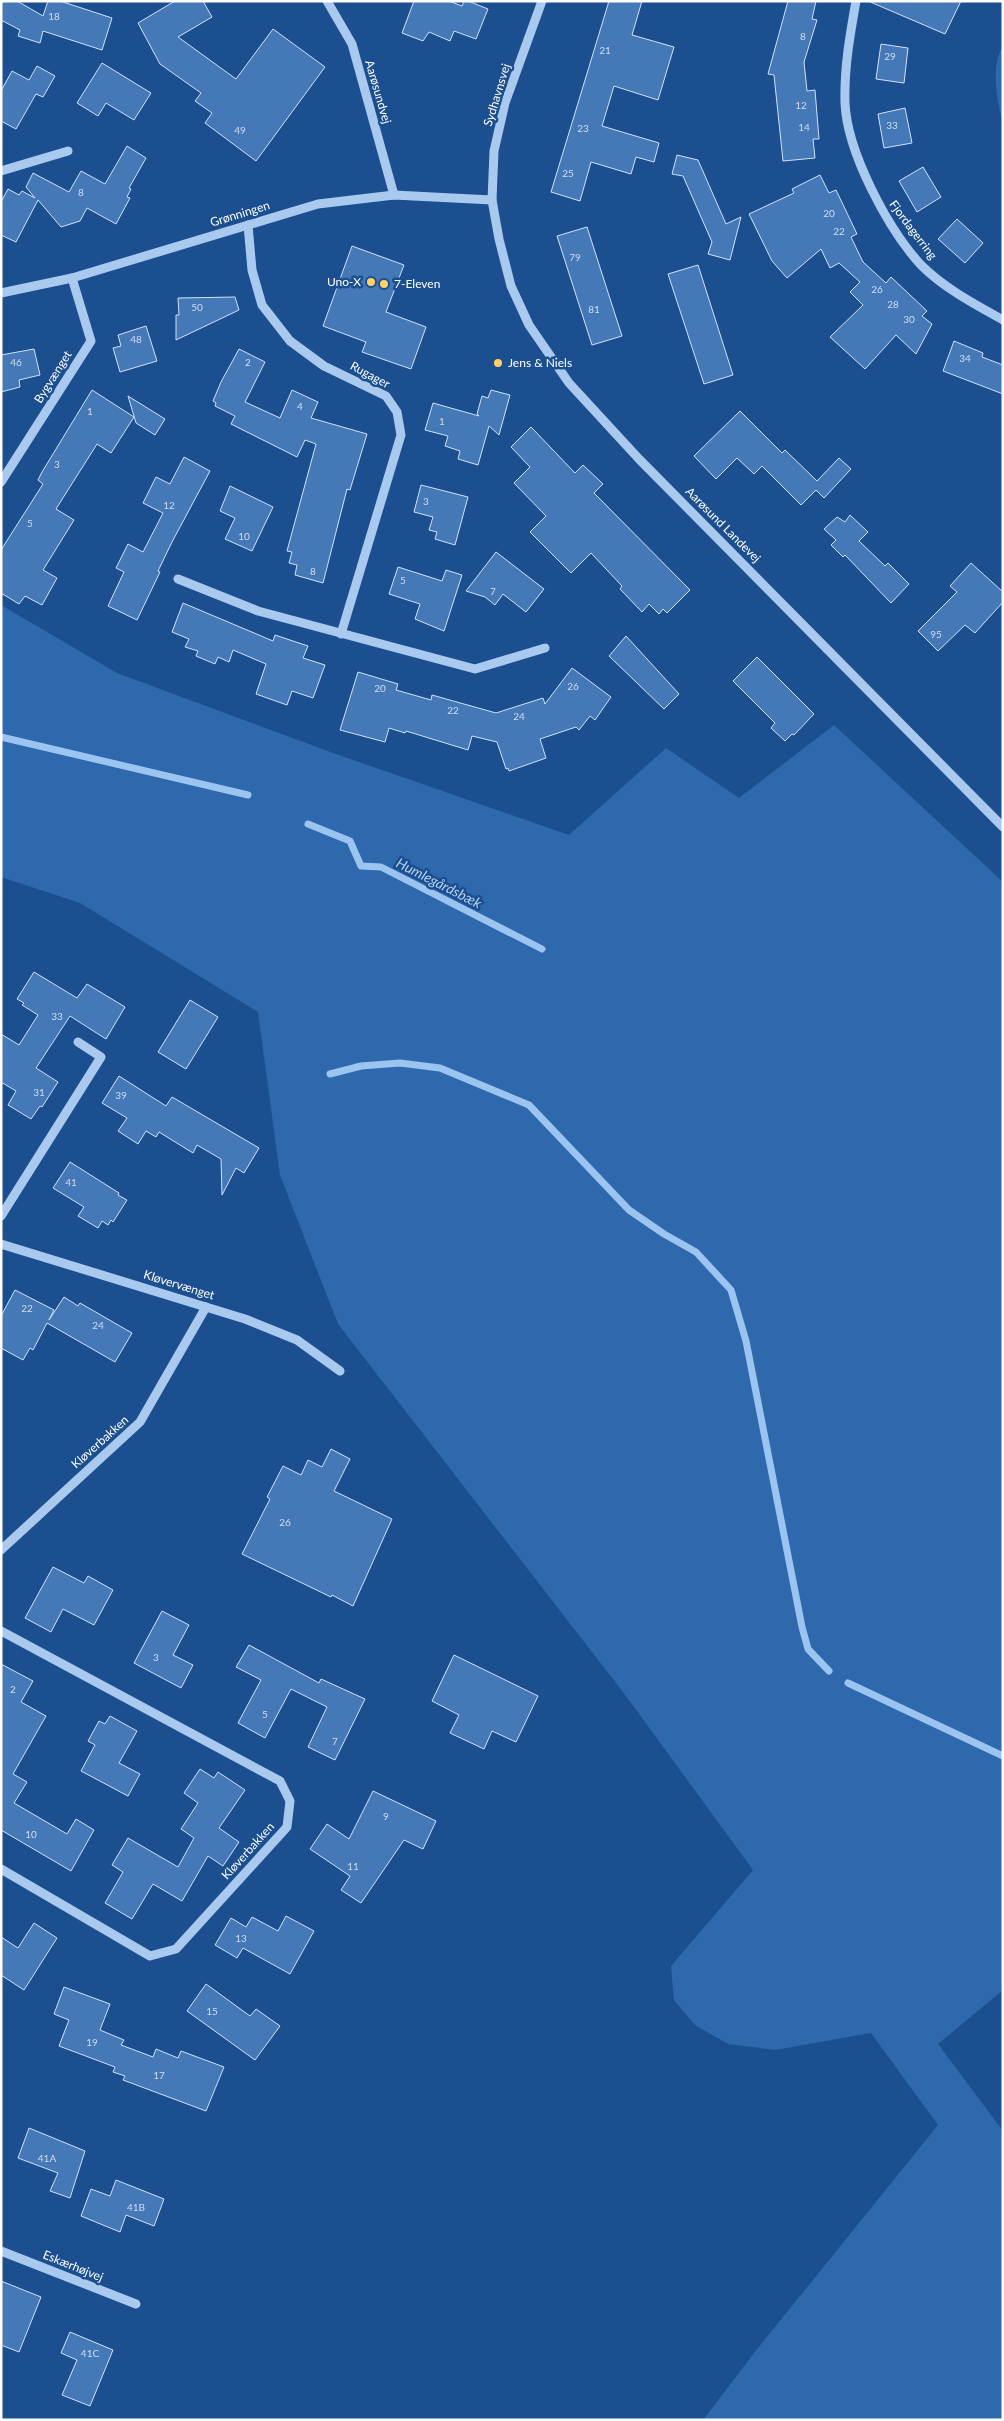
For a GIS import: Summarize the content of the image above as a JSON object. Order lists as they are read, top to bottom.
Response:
{
  "streets": {
    "street": [
      "Aarøsundvej",
      "Sydhavnsvej",
      "Grønningen",
      "Fjordagerring",
      "Rugager",
      "Bygvænget",
      "Aarøsund Landevej",
      "Kløvervænget",
      "Kløverbakken",
      "Eskærhøjvej"
    ]
  },
  "crossings": [
    ["Aarøsundvej", "Grønningen"],
    ["Sydhavnsvej", "Grønningen"],
    ["Sydhavnsvej", "Aarøsund Landevej"],
    ["Grønningen", "Rugager"],
    ["Grønningen", "Bygvænget"],
    ["Grønningen", "Aarøsund Landevej"],
    ["Kløvervænget", "Kløverbakken"]
  ],
  "water": ["Humlegårdsbæk"],
  "places": ["Uno-X", "7-Eleven", "Jens & Niels"],
  "house_numbers": [
    "18",
    "8",
    "21",
    "29",
    "12",
    "33",
    "14",
    "23",
    "49",
    "25",
    "8",
    "20",
    "22",
    "79",
    "26",
    "28",
    "50",
    "81",
    "30",
    "48",
    "34",
    "46",
    "2",
    "4",
    "1",
    "1",
    "3",
    "3",
    "12",
    "5",
    "10",
    "8",
    "5",
    "7",
    "95",
    "26",
    "20",
    "22",
    "24",
    "33",
    "31",
    "39",
    "41",
    "22",
    "24",
    "26",
    "3",
    "2",
    "5",
    "7",
    "9",
    "10",
    "11",
    "13",
    "15",
    "19",
    "17",
    "41A",
    "41B",
    "41C"
  ]
}
